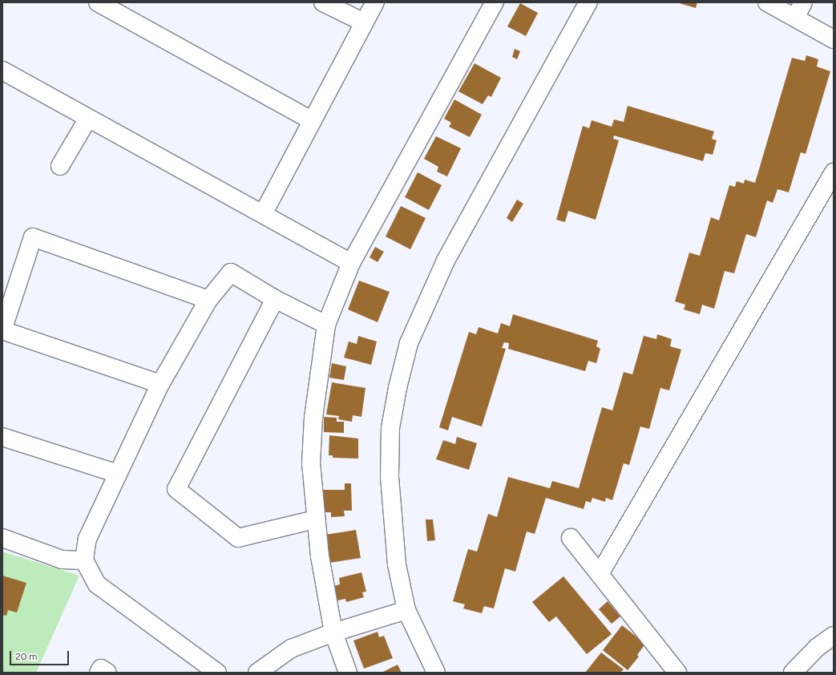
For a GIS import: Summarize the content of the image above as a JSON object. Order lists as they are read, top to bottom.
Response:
{
  "scale_bar": "20 m"
}
